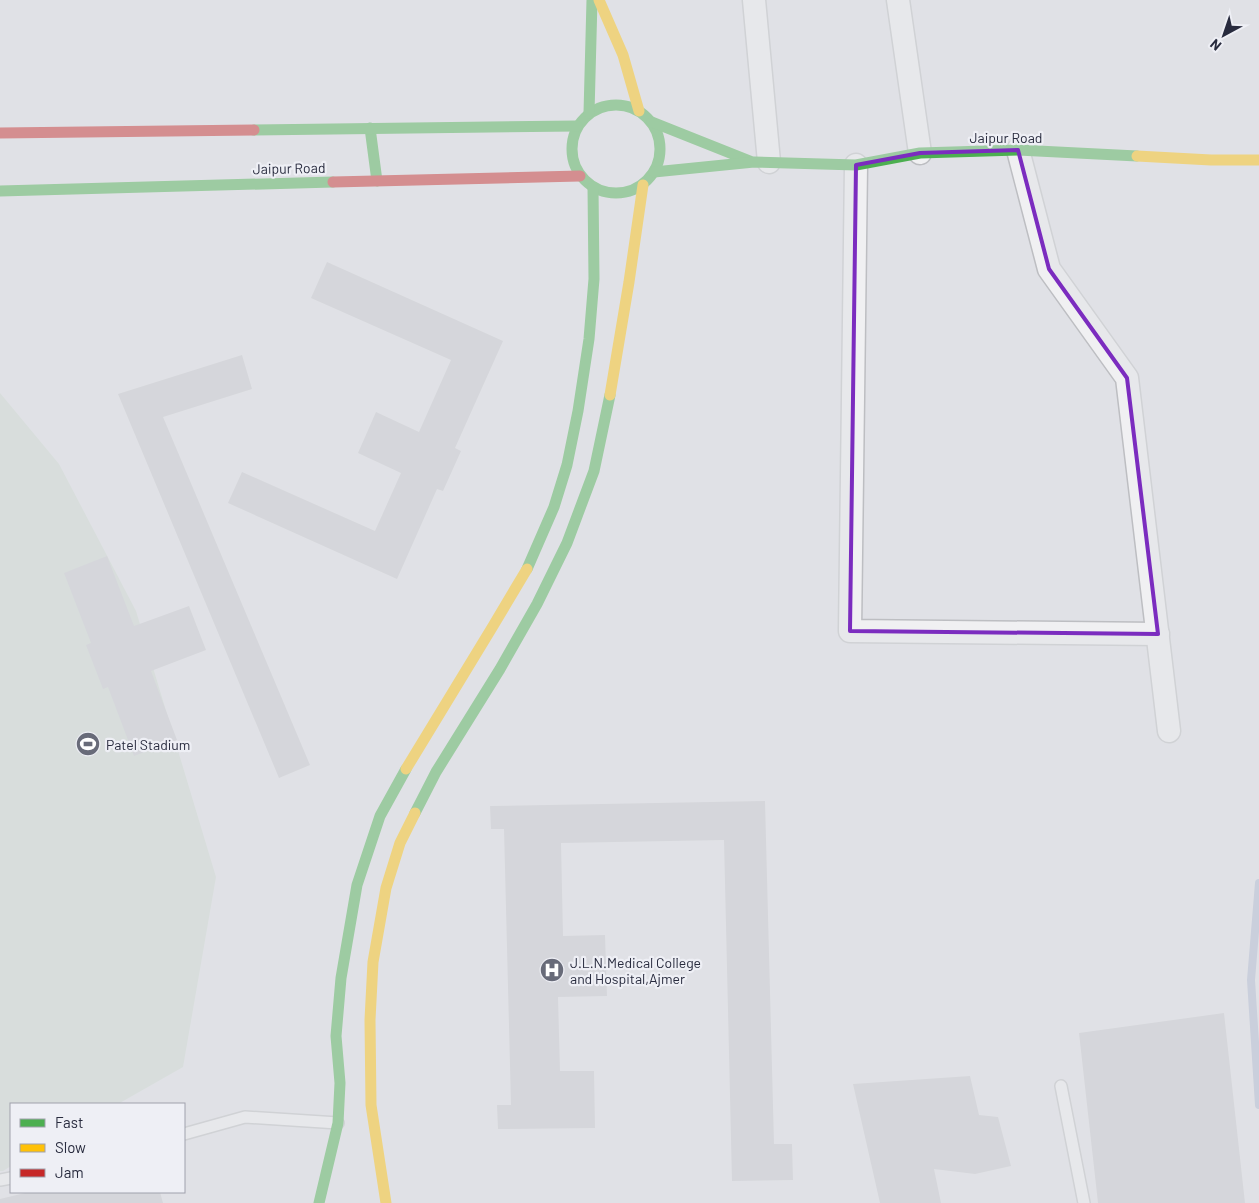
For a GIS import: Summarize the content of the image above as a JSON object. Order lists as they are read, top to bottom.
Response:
{
  "streets": {
    "street": ["Jaipur Road"]
  },
  "places": {
    "sports": ["Patel Stadium"],
    "hospital": ["J.L.N.Medical College and Hospital,Ajmer"]
  },
  "legend": ["Fast", "Slow", "Jam"],
  "north": "bottom left"
}
